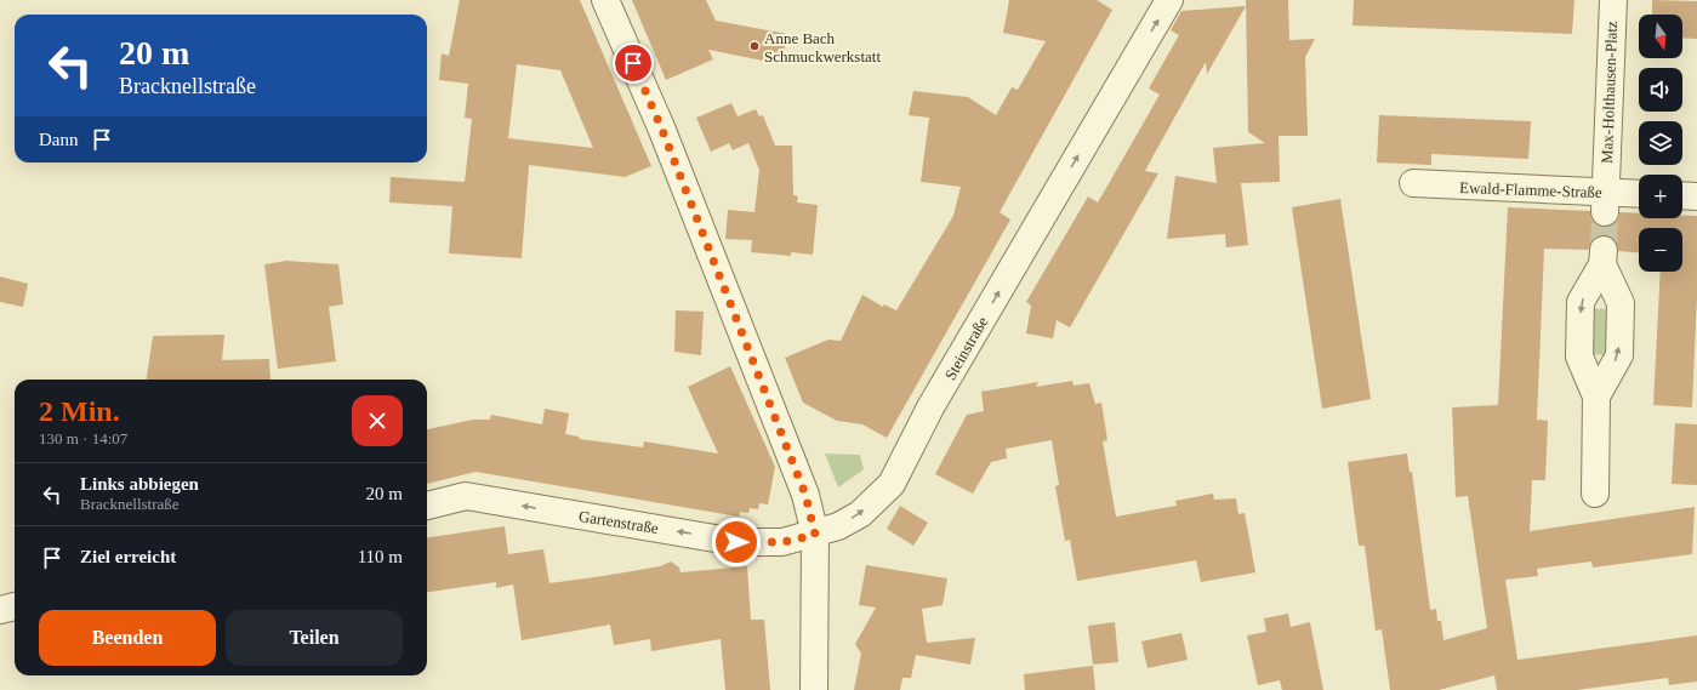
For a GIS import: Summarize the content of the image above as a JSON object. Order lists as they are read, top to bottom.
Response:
{
  "streets": {
    "street": [
      "Max-Holthausen-Platz",
      "Ewald-Flamme-Straße",
      "Steinstraße",
      "Gartenstraße"
    ]
  },
  "crossings": [
    ["Max-Holthausen-Platz", "Ewald-Flamme-Straße"],
    ["Steinstraße", "Gartenstraße"]
  ],
  "one_way": ["Steinstraße", "Gartenstraße"],
  "places": ["Anne Bach Schmuckwerkstatt"],
  "north": "bottom",
  "page": {
    "map_buttons": ["+", "−"],
    "turn": ["20 m", "Bracknellstraße"],
    "then": "Dann",
    "heading": ["2 Min.", "130 m · 14:07"],
    "list": [
      {
        "name": "Links abbiegen",
        "note": "Bracknellstraße",
        "value": "20 m"
      },
      {
        "name": "Ziel erreicht",
        "value": "110 m"
      }
    ],
    "buttons": ["Beenden", "Teilen"]
  }
}
